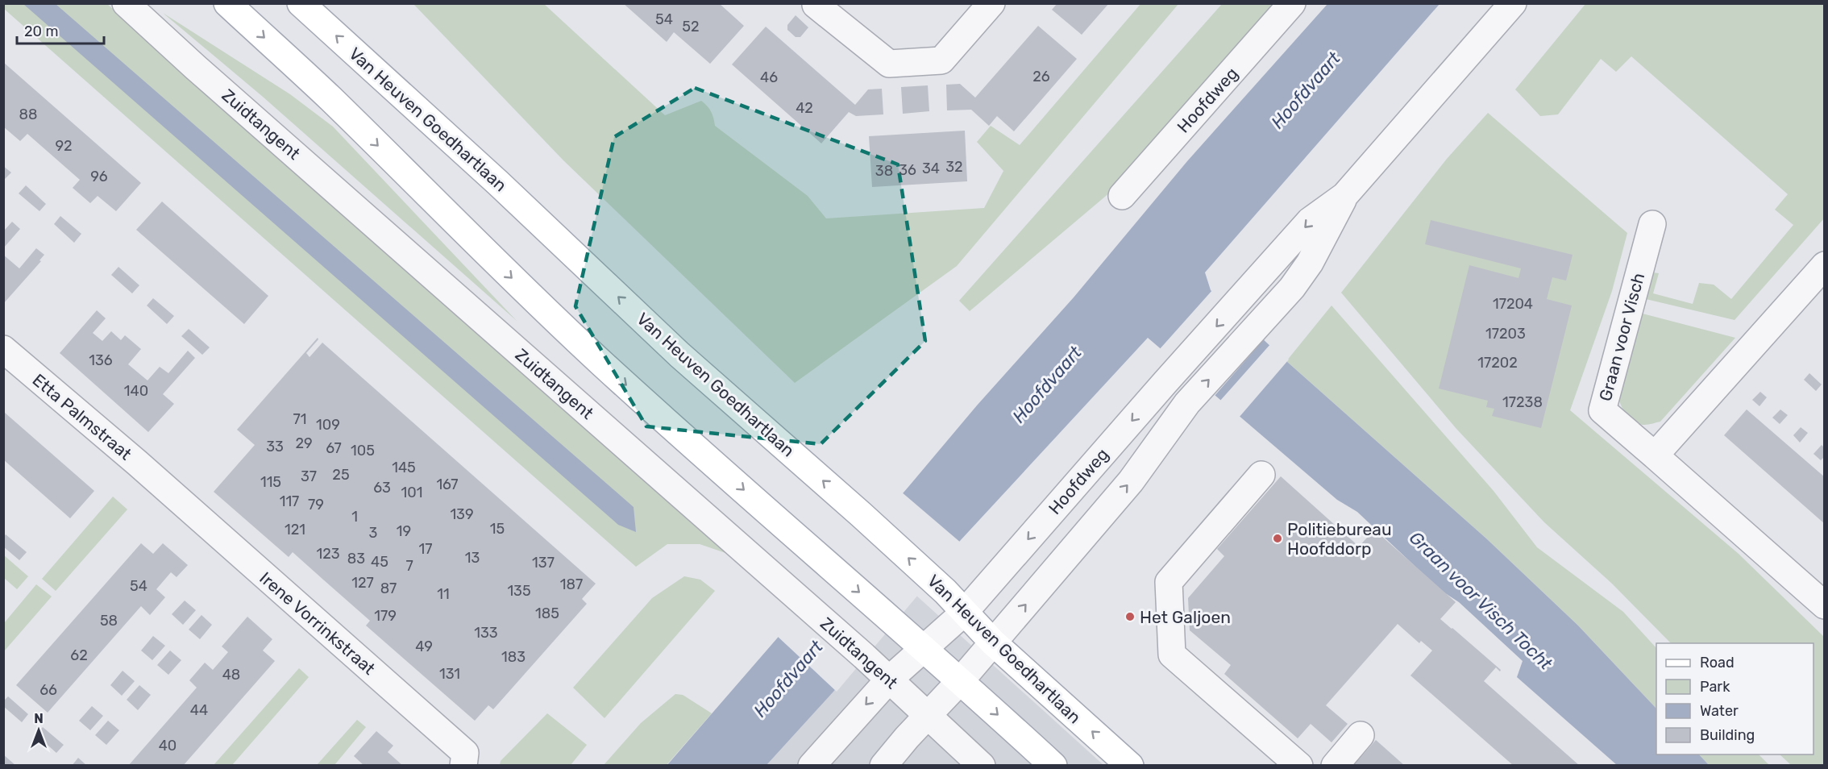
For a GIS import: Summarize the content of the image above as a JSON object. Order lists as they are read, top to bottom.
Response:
{
  "streets": {
    "main road": ["Van Heuven Goedhartlaan"],
    "street": [
      "Hoofdweg",
      "Zuidtangent",
      "Graan voor Visch",
      "Etta Palmstraat",
      "Irene Vorrinkstraat"
    ]
  },
  "crossings": [
    ["Hoofdweg", "Van Heuven Goedhartlaan"],
    ["Hoofdweg", "Zuidtangent"],
    ["Etta Palmstraat", "Irene Vorrinkstraat"]
  ],
  "water": ["Hoofdvaart", "Graan voor Visch Tocht"],
  "places": ["Politiebureau Hoofddorp", "Het Galjoen"],
  "house_numbers": [
    "54",
    "52",
    "26",
    "46",
    "42",
    "88",
    "92",
    "32",
    "34",
    "36",
    "38",
    "96",
    "17204",
    "17203",
    "136",
    "17202",
    "140",
    "17238",
    "71",
    "109",
    "29",
    "33",
    "67",
    "105",
    "145",
    "25",
    "37",
    "115",
    "167",
    "63",
    "101",
    "117",
    "79",
    "139",
    "1",
    "15",
    "121",
    "19",
    "3",
    "17",
    "123",
    "13",
    "83",
    "45",
    "137",
    "7",
    "127",
    "187",
    "54",
    "87",
    "135",
    "11",
    "185",
    "179",
    "58",
    "133",
    "49",
    "62",
    "183",
    "131",
    "48",
    "66",
    "44",
    "40"
  ],
  "legend": [
    "Road",
    "Park",
    "Water",
    "Building"
  ],
  "scale_bar": "20 m",
  "north": "top"
}
